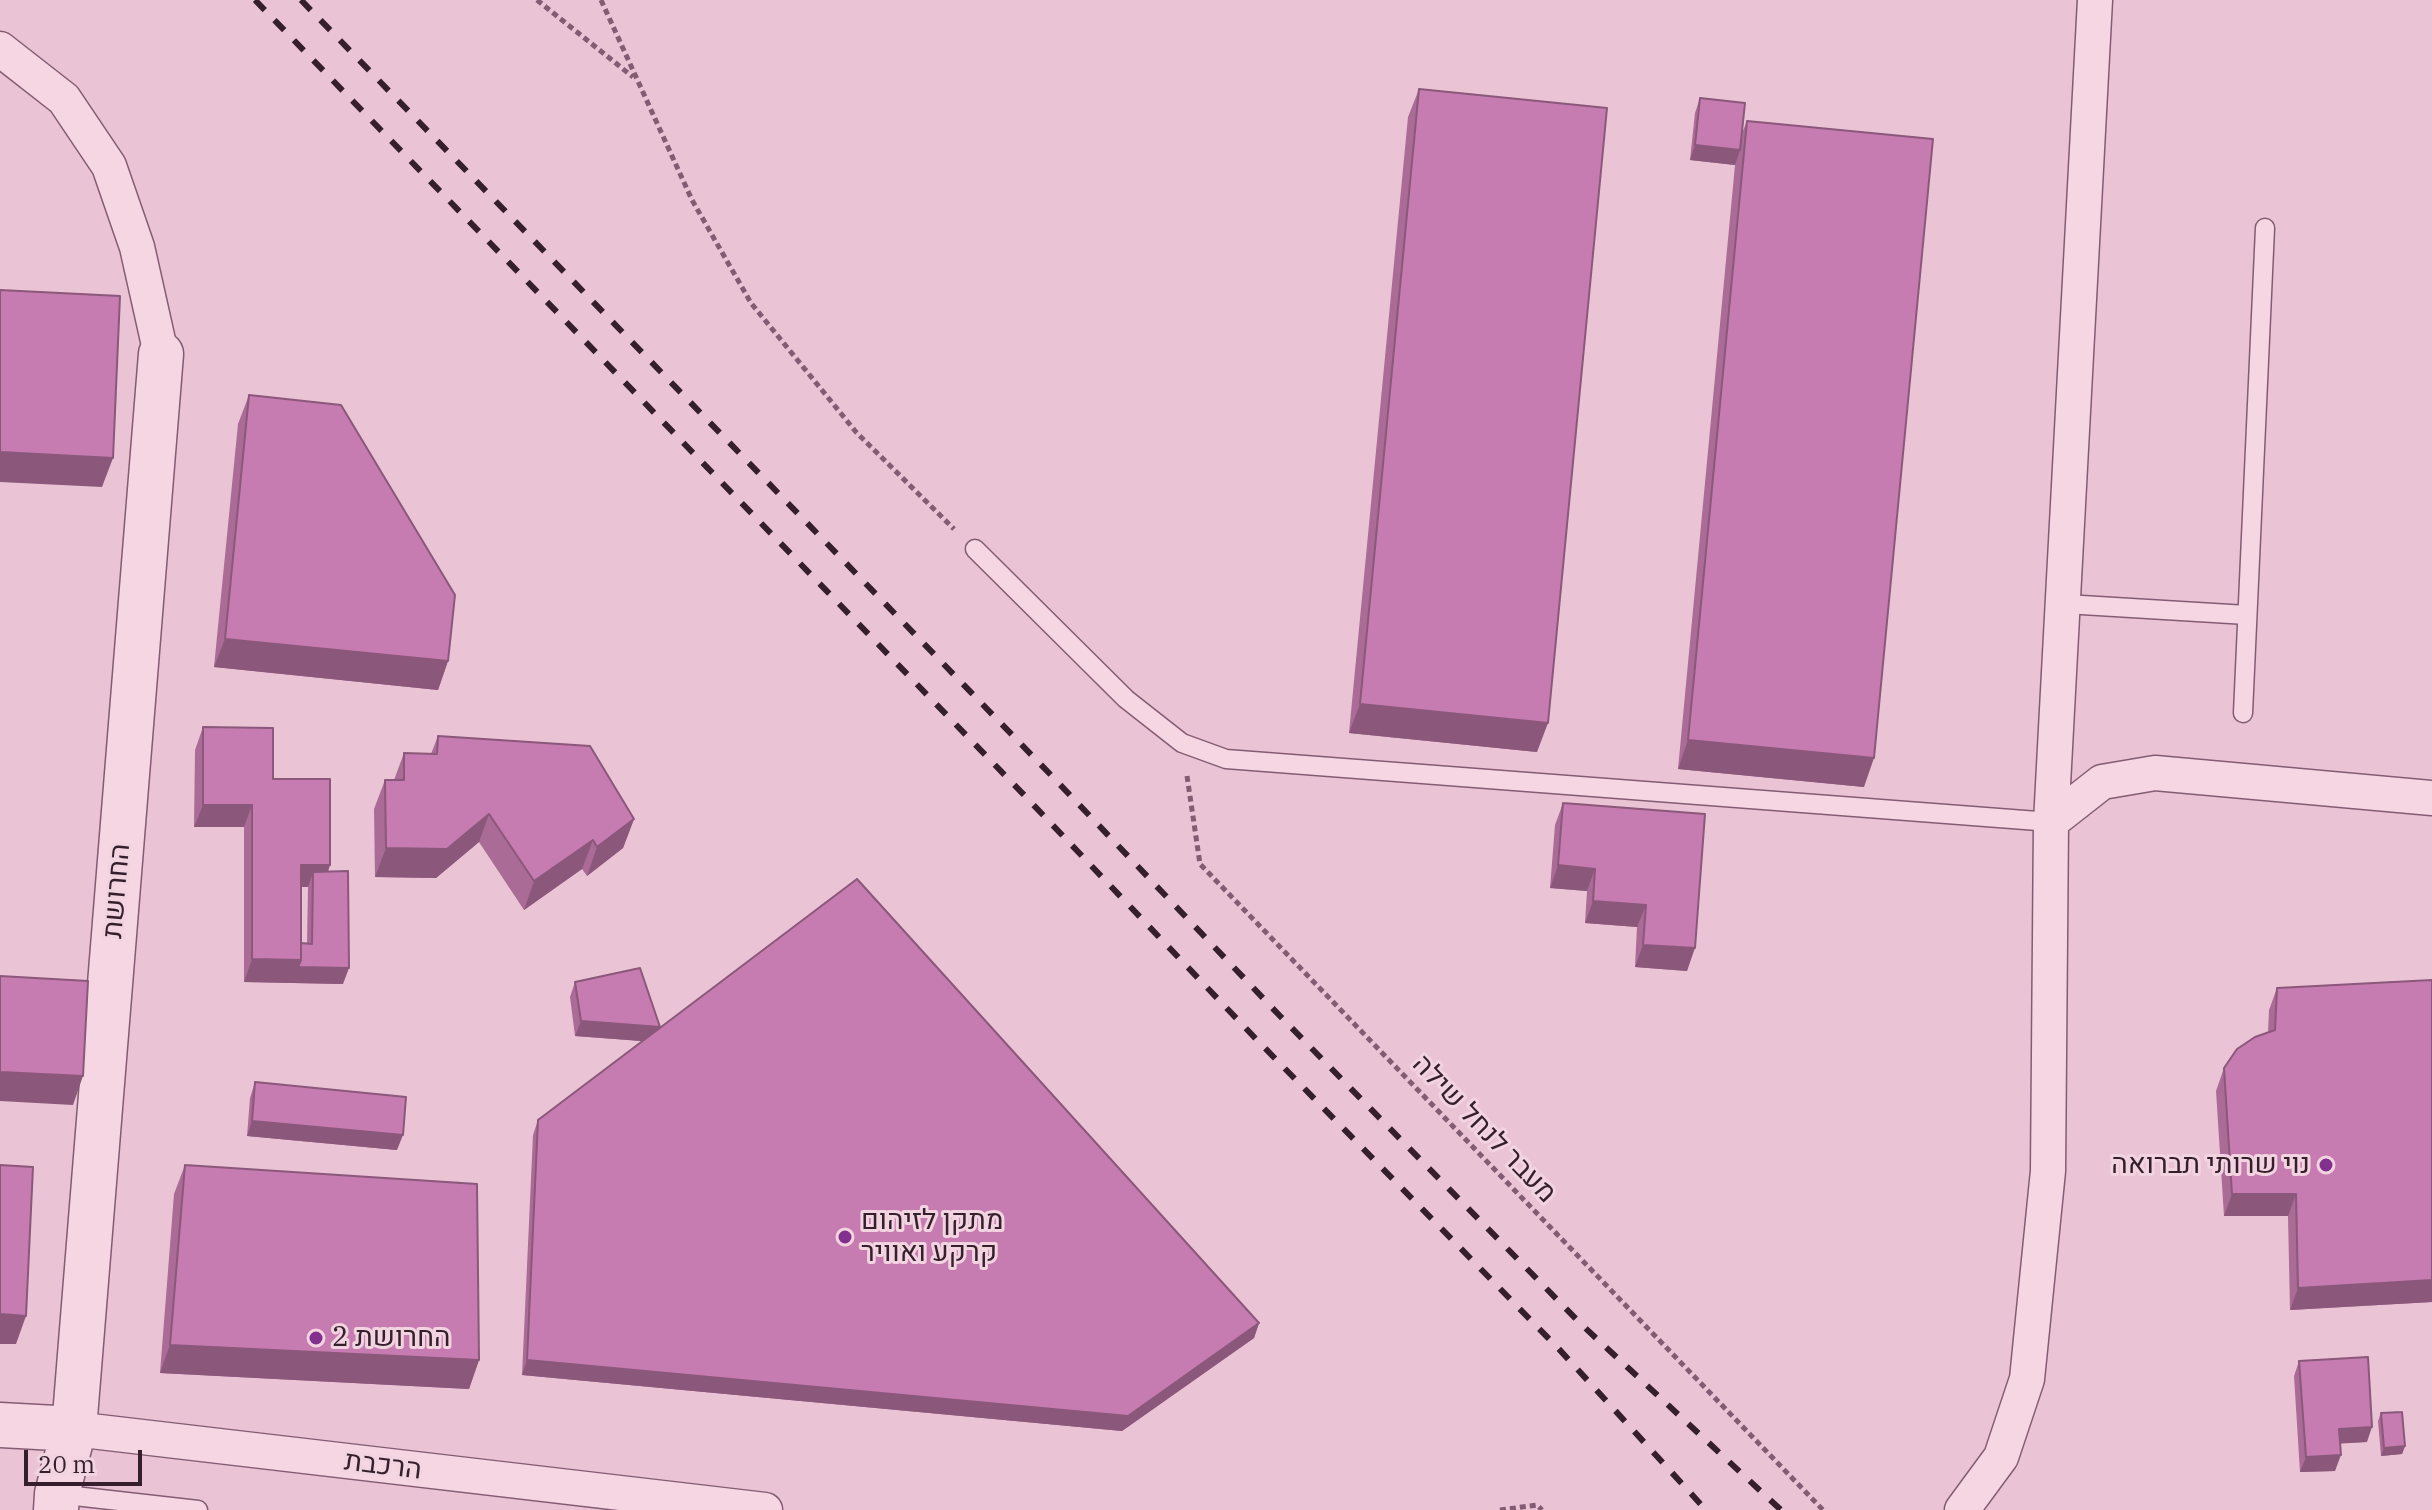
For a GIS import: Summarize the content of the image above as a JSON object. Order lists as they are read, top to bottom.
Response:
{
  "streets": {
    "street": ["החרושת", "הרכבת"],
    "path": ["מעבר לנחל שילה"]
  },
  "crossings": [
    ["החרושת", "הרכבת"]
  ],
  "places": ["נוי שרותי תברואה", "מתקן לזיהום קרקע ואוויר", "החרושת 2"],
  "scale_bar": "20 m"
}
